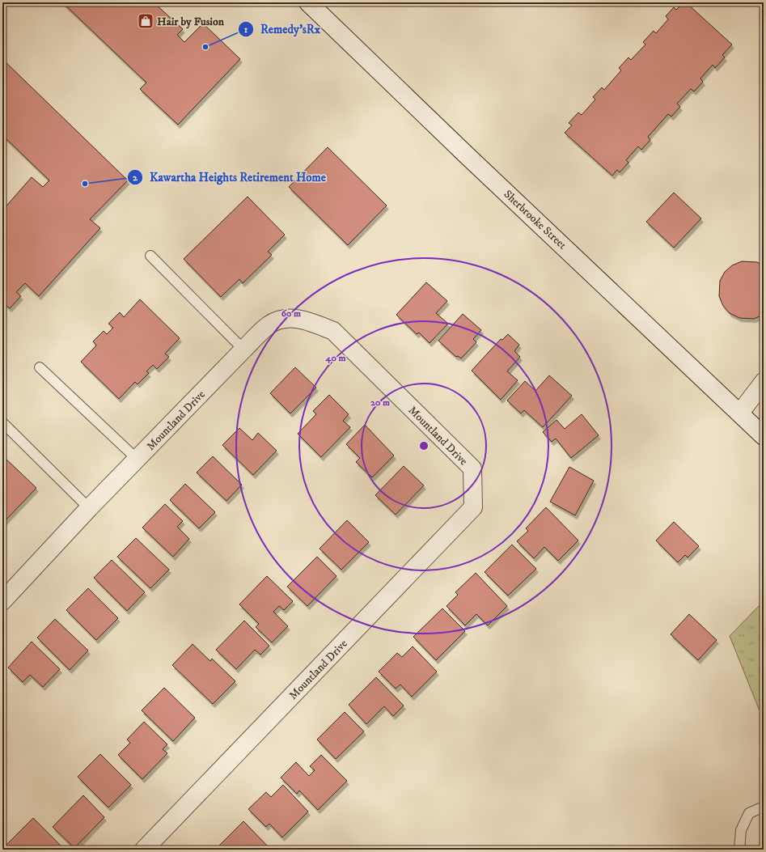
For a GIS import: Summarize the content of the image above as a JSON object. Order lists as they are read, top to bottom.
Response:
{
  "streets": {
    "street": ["Sherbrooke Street", "Mountland Drive"]
  },
  "places": {
    "shop": ["Hair by Fusion"],
    "other": ["Remedy'sRx", "Kawartha Heights Retirement Home"]
  },
  "rings": ["60 m", "40 m", "20 m"]
}
